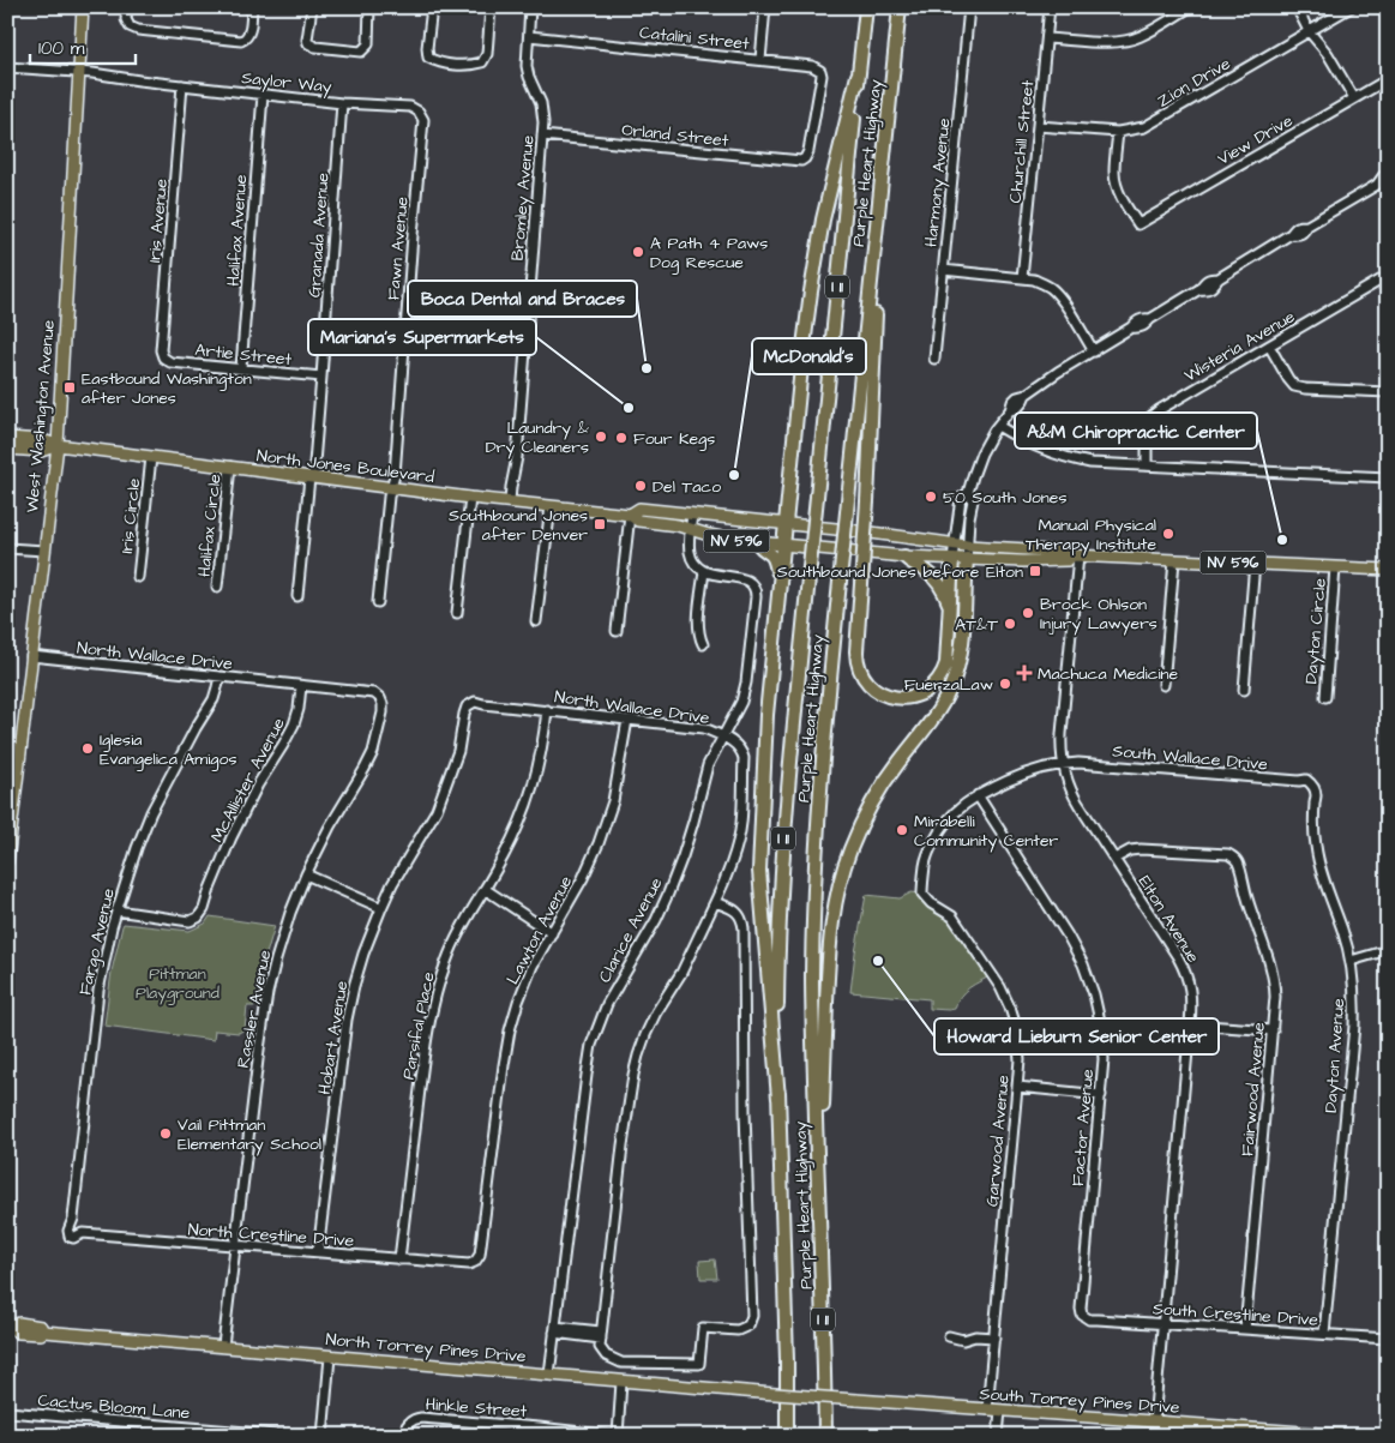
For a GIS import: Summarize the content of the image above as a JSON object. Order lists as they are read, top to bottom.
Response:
{
  "streets": {
    "highway": ["Purple Heart Highway", "I 11"],
    "main road": [
      "West Washington Avenue",
      "North Jones Boulevard",
      "NV 596",
      "North Torrey Pines Drive",
      "South Torrey Pines Drive"
    ],
    "street": [
      "Catalini Street",
      "Saylor Way",
      "Zion Drive",
      "Orland Street",
      "View Drive",
      "Churchill Street",
      "Harmony Avenue",
      "Bromley Avenue",
      "Iris Avenue",
      "Halifax Avenue",
      "Granada Avenue",
      "Fawn Avenue",
      "Wisteria Avenue",
      "Artie Street",
      "Iris Circle",
      "Halifax Circle",
      "Dayton Circle",
      "North Wallace Drive",
      "South Wallace Drive",
      "McAllister Avenue",
      "Elton Avenue",
      "Lawton Avenue",
      "Clarice Avenue",
      "Fargo Avenue",
      "Rassler Avenue",
      "Parsifal Place",
      "Hobart Avenue",
      "Dayton Avenue",
      "Fairwood Avenue",
      "Factor Avenue",
      "Garwood Avenue",
      "North Crestline Drive",
      "South Crestline Drive",
      "Cactus Bloom Lane",
      "Hinkle Street"
    ]
  },
  "crossings": [
    ["Catalini Street", "Orland Street"],
    ["Catalini Street", "Bromley Avenue"],
    ["Saylor Way", "Iris Avenue"],
    ["Saylor Way", "Halifax Avenue"],
    ["Saylor Way", "Granada Avenue"],
    ["Saylor Way", "Fawn Avenue"],
    ["Saylor Way", "West Washington Avenue"],
    ["Zion Drive", "View Drive"],
    ["Zion Drive", "Churchill Street"],
    ["Orland Street", "Bromley Avenue"],
    ["Bromley Avenue", "North Jones Boulevard"],
    ["Iris Avenue", "Artie Street"],
    ["Halifax Avenue", "Artie Street"],
    ["Granada Avenue", "Artie Street"],
    ["Granada Avenue", "North Jones Boulevard"],
    ["Fawn Avenue", "North Jones Boulevard"],
    ["West Washington Avenue", "North Jones Boulevard"],
    ["West Washington Avenue", "North Wallace Drive"],
    ["North Jones Boulevard", "Iris Circle"],
    ["North Jones Boulevard", "Halifax Circle"],
    ["North Jones Boulevard", "NV 596"],
    ["NV 596", "Dayton Circle"],
    ["NV 596", "Elton Avenue"],
    ["North Wallace Drive", "McAllister Avenue"],
    ["North Wallace Drive", "Lawton Avenue"],
    ["North Wallace Drive", "Clarice Avenue"],
    ["North Wallace Drive", "Fargo Avenue"],
    ["North Wallace Drive", "Rassler Avenue"],
    ["North Wallace Drive", "Parsifal Place"],
    ["North Wallace Drive", "Hobart Avenue"],
    ["South Wallace Drive", "Elton Avenue"],
    ["South Wallace Drive", "Dayton Avenue"],
    ["South Wallace Drive", "Factor Avenue"],
    ["South Wallace Drive", "Garwood Avenue"],
    ["McAllister Avenue", "Fargo Avenue"],
    ["Elton Avenue", "Fairwood Avenue"],
    ["Elton Avenue", "South Crestline Drive"],
    ["Elton Avenue", "South Torrey Pines Drive"],
    ["Lawton Avenue", "North Crestline Drive"],
    ["Clarice Avenue", "North Torrey Pines Drive"],
    ["Fargo Avenue", "North Crestline Drive"],
    ["Rassler Avenue", "North Crestline Drive"],
    ["Rassler Avenue", "North Torrey Pines Drive"],
    ["Parsifal Place", "North Crestline Drive"],
    ["Hobart Avenue", "North Crestline Drive"],
    ["Dayton Avenue", "South Crestline Drive"],
    ["Fairwood Avenue", "South Crestline Drive"],
    ["Factor Avenue", "South Crestline Drive"],
    ["Garwood Avenue", "South Torrey Pines Drive"],
    ["North Torrey Pines Drive", "South Torrey Pines Drive"]
  ],
  "parks": ["Pittman Playground"],
  "places": {
    "other": [
      "A Path 4 Paws Dog Rescue",
      "Boca Dental and Braces",
      "Mariana's Supermarkets",
      "Laundry & Dry Cleaners",
      "Four Kegs",
      "McDonald's",
      "Del Taco",
      "50 South Jones",
      "Manual Physical Therapy Institute",
      "A&M Chiropractic Center",
      "Brock Ohlson Injury Lawyers",
      "AT&T",
      "FuerzaLaw",
      "Iglesia Evangelica Amigos",
      "Mirabelli Community Center",
      "Howard Lieburn Senior Center",
      "Vail Pittman Elementary School"
    ],
    "transit": ["Eastbound Washington after Jones", "Southbound Jones after Denver", "Southbound Jones before Elton"],
    "health": ["Machuca Medicine"]
  },
  "scale_bar": "100 m"
}
